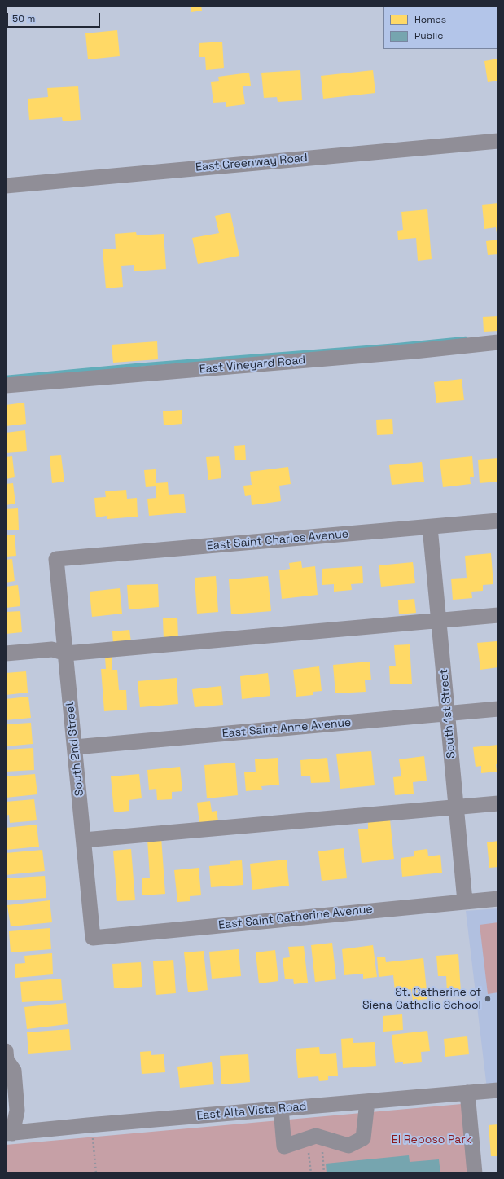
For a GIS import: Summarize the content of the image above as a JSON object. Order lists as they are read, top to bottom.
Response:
{
  "streets": {
    "street": [
      "East Greenway Road",
      "East Vineyard Road",
      "East Saint Charles Avenue",
      "South 1st Street",
      "East Saint Anne Avenue",
      "South 2nd Street",
      "East Saint Catherine Avenue",
      "East Alta Vista Road"
    ]
  },
  "crossings": [
    ["East Saint Charles Avenue", "South 1st Street"],
    ["East Saint Charles Avenue", "South 2nd Street"],
    ["South 1st Street", "East Saint Anne Avenue"],
    ["South 1st Street", "East Saint Catherine Avenue"],
    ["East Saint Anne Avenue", "South 2nd Street"],
    ["South 2nd Street", "East Saint Catherine Avenue"]
  ],
  "parks": ["El Reposo Park"],
  "places": ["St. Catherine of Siena Catholic School"],
  "legend": ["Homes", "Public"],
  "scale_bar": "50 m"
}
